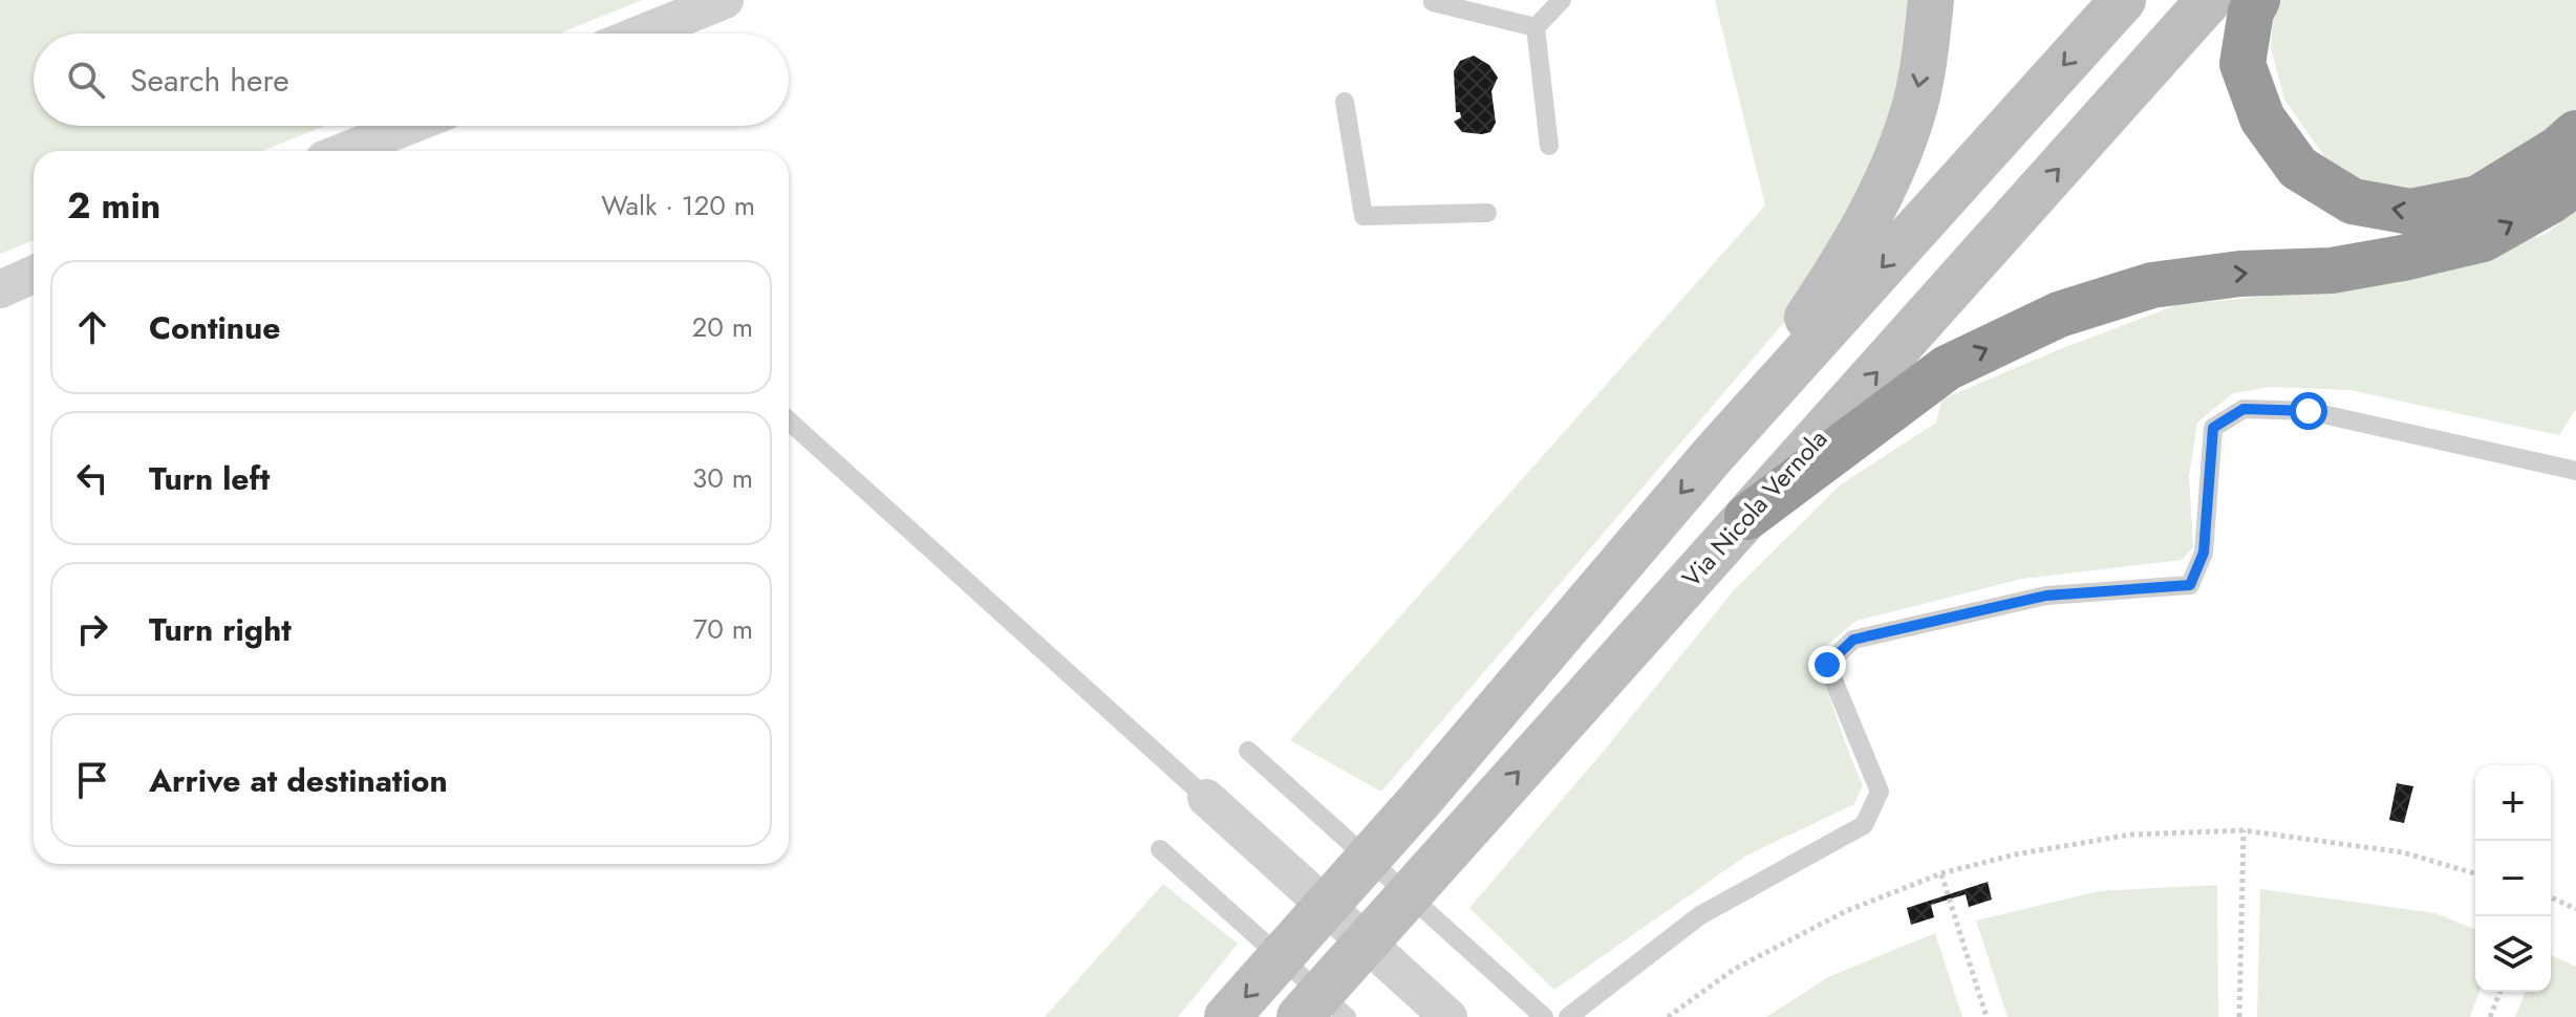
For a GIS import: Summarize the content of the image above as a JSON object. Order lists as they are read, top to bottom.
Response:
{
  "streets": {
    "main road": ["Via Nicola Vernola"]
  },
  "page": {
    "search": "Search here",
    "heading": ["2 min", "Walk · 120 m"],
    "list": [
      ["Continue", "20 m"],
      ["Turn left", "30 m"],
      ["Turn right", "70 m"],
      "Arrive at destination"
    ],
    "map_buttons": ["+", "−"]
  }
}
